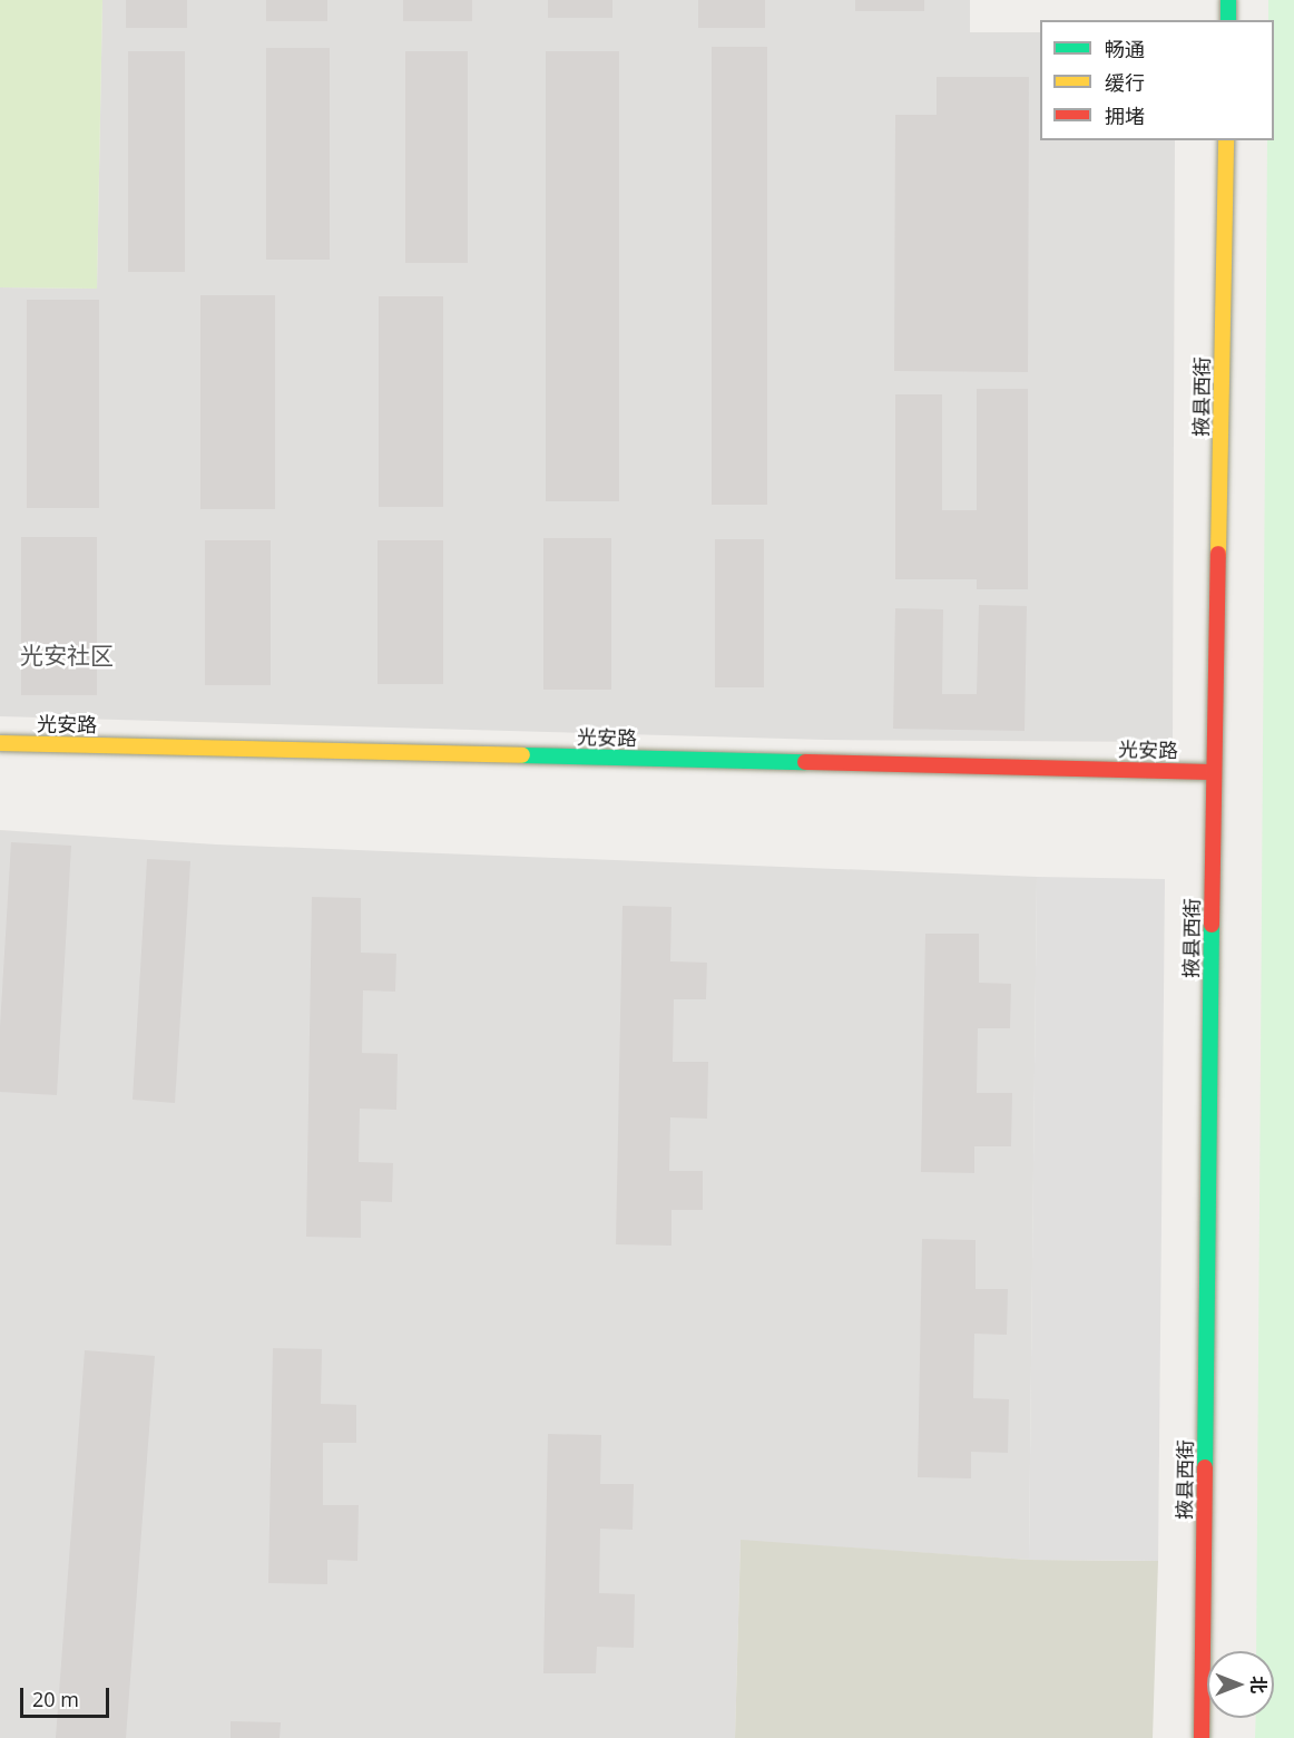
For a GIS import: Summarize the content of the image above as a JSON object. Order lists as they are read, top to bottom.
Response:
{
  "streets": {
    "main road": ["掖县西街", "光安路"]
  },
  "crossings": [
    ["掖县西街", "光安路"]
  ],
  "districts": ["光安社区"],
  "legend": ["畅通", "缓行", "拥堵"],
  "scale_bar": "20 m",
  "north": "right"
}
